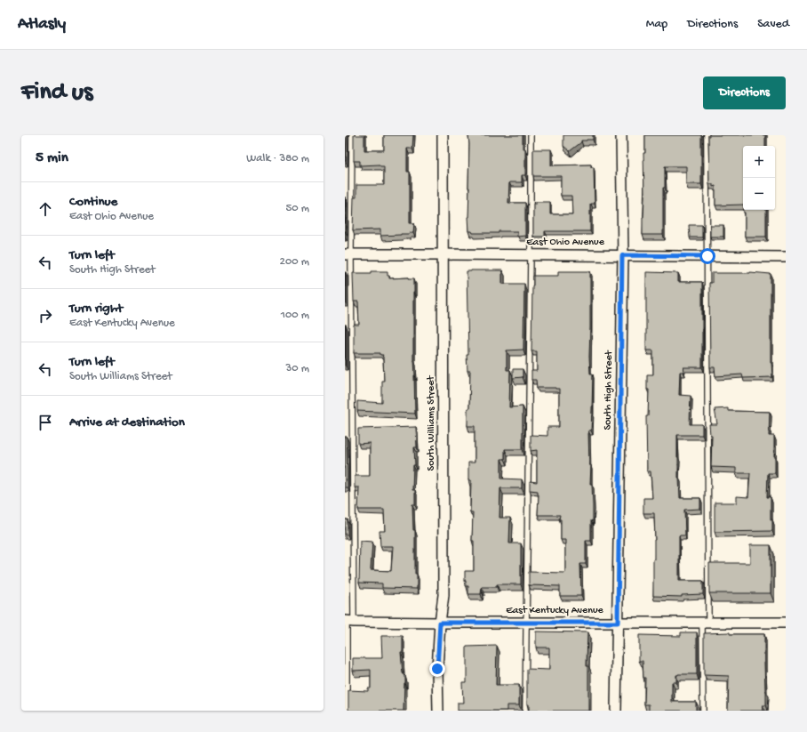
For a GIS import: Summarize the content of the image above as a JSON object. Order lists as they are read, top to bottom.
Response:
{
  "streets": {
    "street": [
      "East Ohio Avenue",
      "South High Street",
      "South Williams Street",
      "East Kentucky Avenue"
    ]
  },
  "crossings": [
    ["East Ohio Avenue", "South High Street"],
    ["East Ohio Avenue", "South Williams Street"],
    ["South High Street", "East Kentucky Avenue"],
    ["South Williams Street", "East Kentucky Avenue"]
  ],
  "page": {
    "header": "Atlasly",
    "nav": ["Map", "Directions", "Saved"],
    "buttons": "Directions",
    "title": "Find us",
    "heading": ["5 min", "Walk · 380 m"],
    "map_buttons": ["+", "−"],
    "list": [
      ["Continue", "East Ohio Avenue", "50 m"],
      ["Turn left", "South High Street", "200 m"],
      ["Turn right", "East Kentucky Avenue", "100 m"],
      ["Turn left", "South Williams Street", "30 m"],
      "Arrive at destination"
    ]
  }
}
